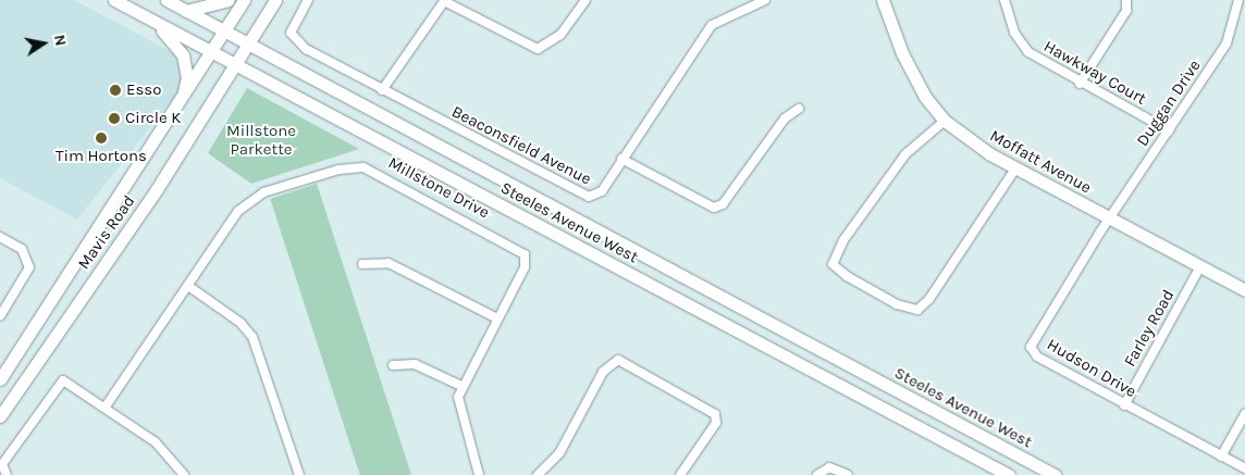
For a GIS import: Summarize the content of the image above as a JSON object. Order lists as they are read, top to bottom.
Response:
{
  "streets": {
    "main road": ["Moffatt Avenue", "Steeles Avenue West", "Mavis Road"],
    "street": [
      "Hawkway Court",
      "Duggan Drive",
      "Beaconsfield Avenue",
      "Millstone Drive",
      "Farley Road",
      "Hudson Drive"
    ]
  },
  "crossings": [
    ["Hawkway Court", "Duggan Drive"],
    ["Duggan Drive", "Moffatt Avenue"],
    ["Duggan Drive", "Hudson Drive"],
    ["Moffatt Avenue", "Farley Road"],
    ["Moffatt Avenue", "Hudson Drive"],
    ["Steeles Avenue West", "Mavis Road"],
    ["Farley Road", "Hudson Drive"]
  ],
  "parks": ["Millstone Parkette"],
  "places": ["Esso", "Circle K", "Tim Hortons"],
  "north": "right"
}
